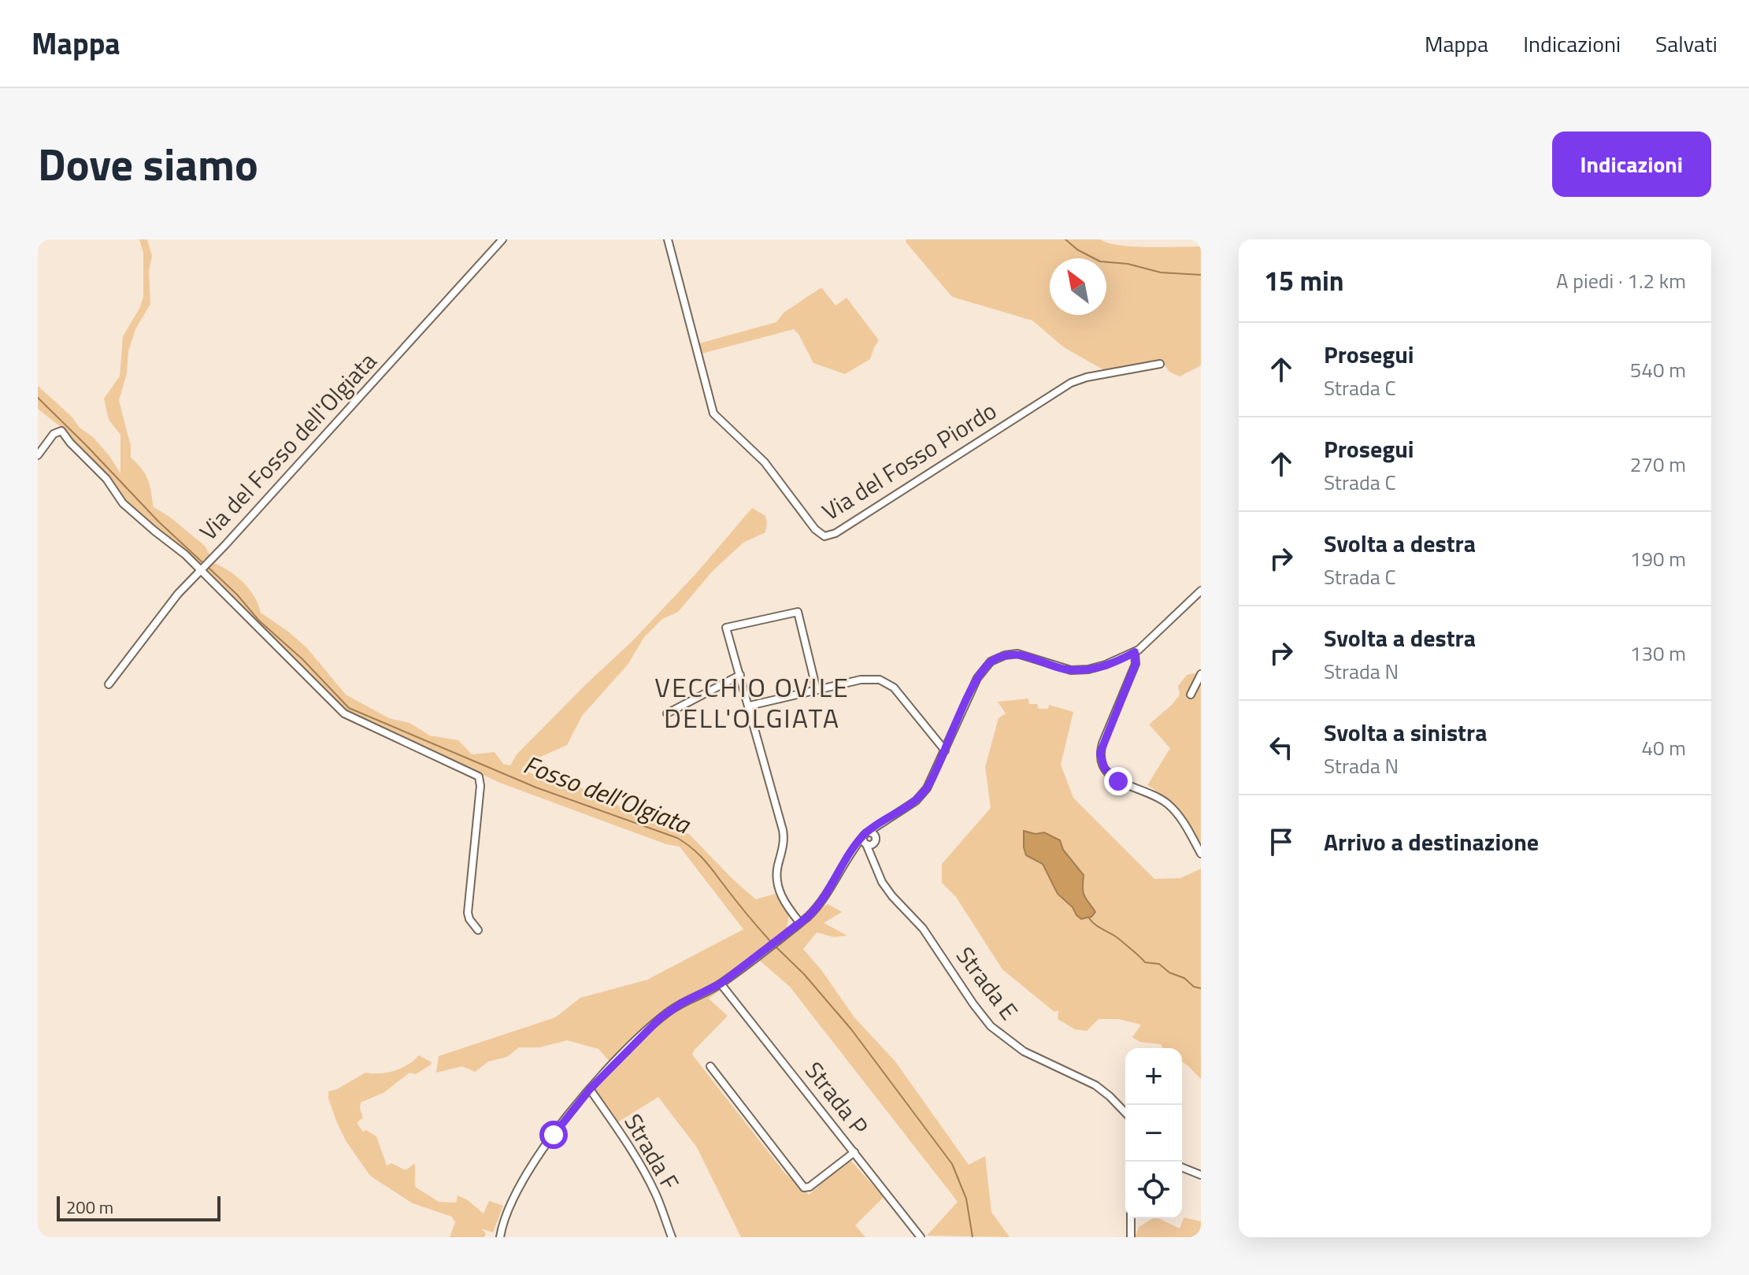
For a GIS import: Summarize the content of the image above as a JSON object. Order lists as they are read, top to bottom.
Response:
{
  "streets": {
    "street": [
      "Via del Fosso dell'Olgiata",
      "Via del Fosso Piordo",
      "Strada E",
      "Strada P",
      "Strada F"
    ]
  },
  "districts": ["VECCHIO OVILE DELL'OLGIATA"],
  "water": ["Fosso dell’Olgiata"],
  "scale_bar": "200 m",
  "north": "top left",
  "page": {
    "header": "Mappa",
    "nav": ["Mappa", "Indicazioni", "Salvati"],
    "title": "Dove siamo",
    "buttons": "Indicazioni",
    "heading": ["15 min", "A piedi · 1.2 km"],
    "list": [
      ["Prosegui", "Strada C", "540 m"],
      ["Prosegui", "Strada C", "270 m"],
      ["Svolta a destra", "Strada C", "190 m"],
      ["Svolta a destra", "Strada N", "130 m"],
      ["Svolta a sinistra", "Strada N", "40 m"],
      "Arrivo a destinazione"
    ],
    "map_buttons": ["+", "−"],
    "scale": "200 m"
  }
}
